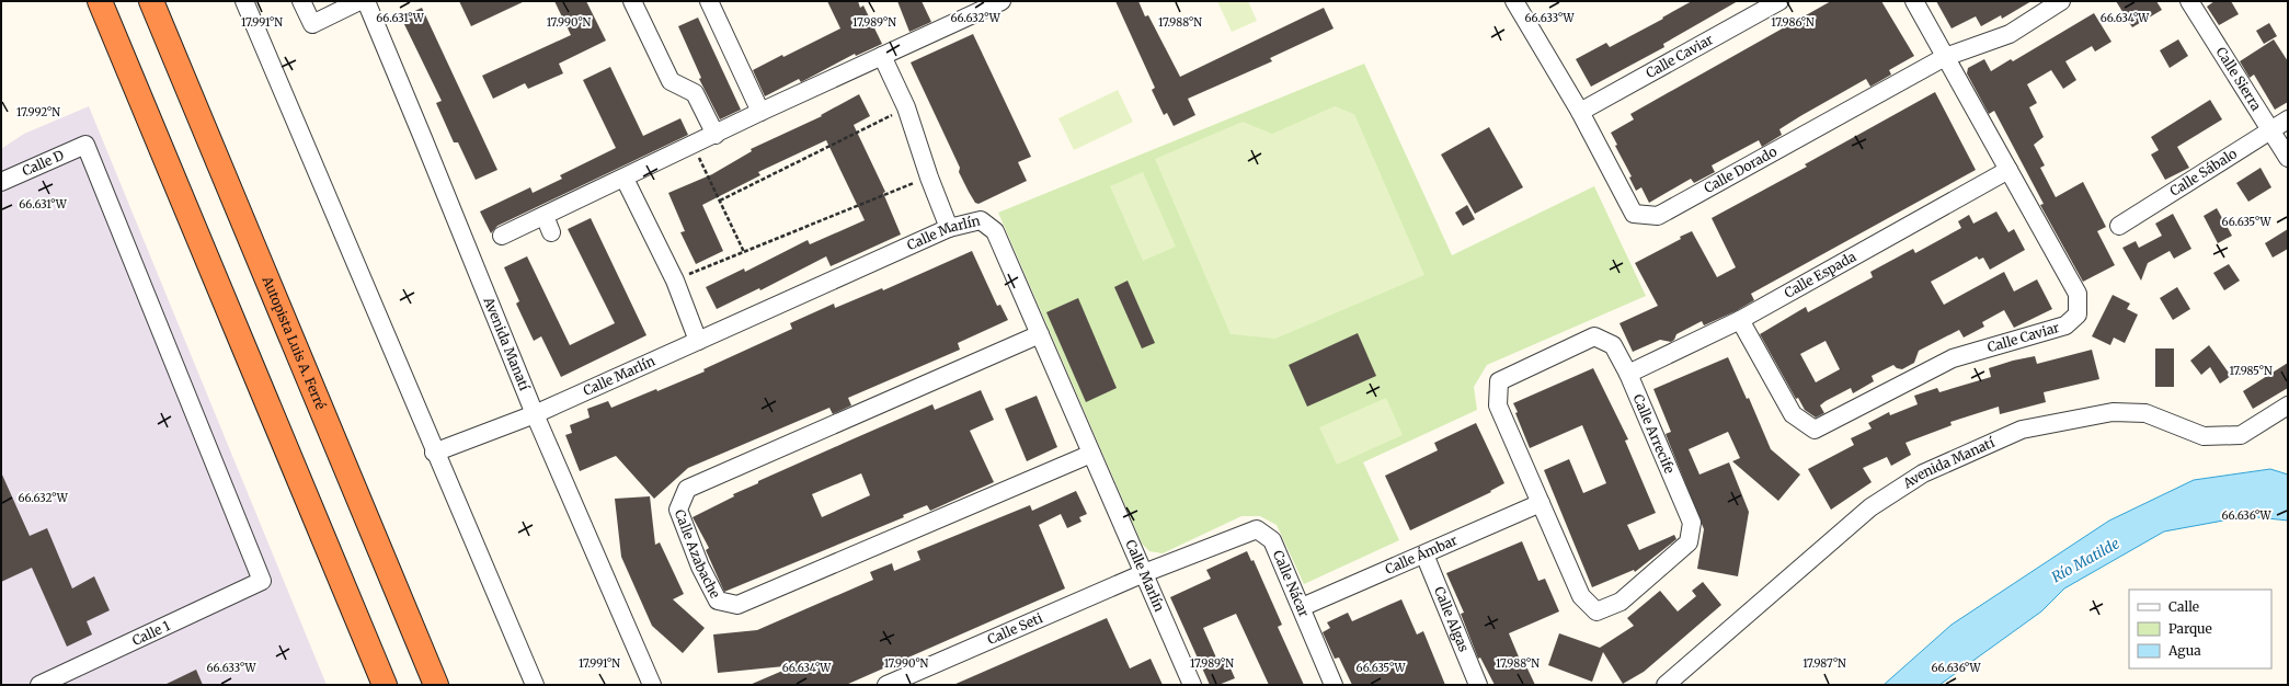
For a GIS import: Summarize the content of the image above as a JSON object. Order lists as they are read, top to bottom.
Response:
{
  "streets": {
    "highway": ["Autopista Luis A. Ferré"],
    "street": [
      "Calle Caviar",
      "Calle Sierra",
      "Calle D",
      "Calle Dorado",
      "Calle Sábalo",
      "Calle Marlín",
      "Calle Espada",
      "Avenida Manatí",
      "Calle Arrecife",
      "Calle Azabache",
      "Calle Ámbar",
      "Calle Nácar",
      "Calle Algas",
      "Calle Seti",
      "Calle 1"
    ]
  },
  "crossings": [
    ["Calle Caviar", "Calle Dorado"],
    ["Calle Caviar", "Calle Espada"],
    ["Calle Sierra", "Calle Sábalo"],
    ["Calle D", "Calle 1"],
    ["Calle Marlín", "Avenida Manatí"],
    ["Calle Marlín", "Calle Azabache"],
    ["Calle Marlín", "Calle Nácar"],
    ["Calle Marlín", "Calle Seti"],
    ["Calle Espada", "Calle Arrecife"],
    ["Calle Arrecife", "Calle Ámbar"],
    ["Calle Ámbar", "Calle Nácar"],
    ["Calle Ámbar", "Calle Algas"],
    ["Calle Nácar", "Calle Seti"]
  ],
  "water": ["Río Matilde"],
  "legend": ["Calle", "Parque", "Agua"],
  "coordinates": [
    "66.631°W",
    "66.632°W",
    "66.633°W",
    "66.634°W",
    "17.991°N",
    "17.990°N",
    "17.989°N",
    "17.988°N",
    "17.986°N",
    "17.992°N",
    "66.635°W",
    "17.985°N",
    "66.636°W",
    "17.987°N"
  ]
}
